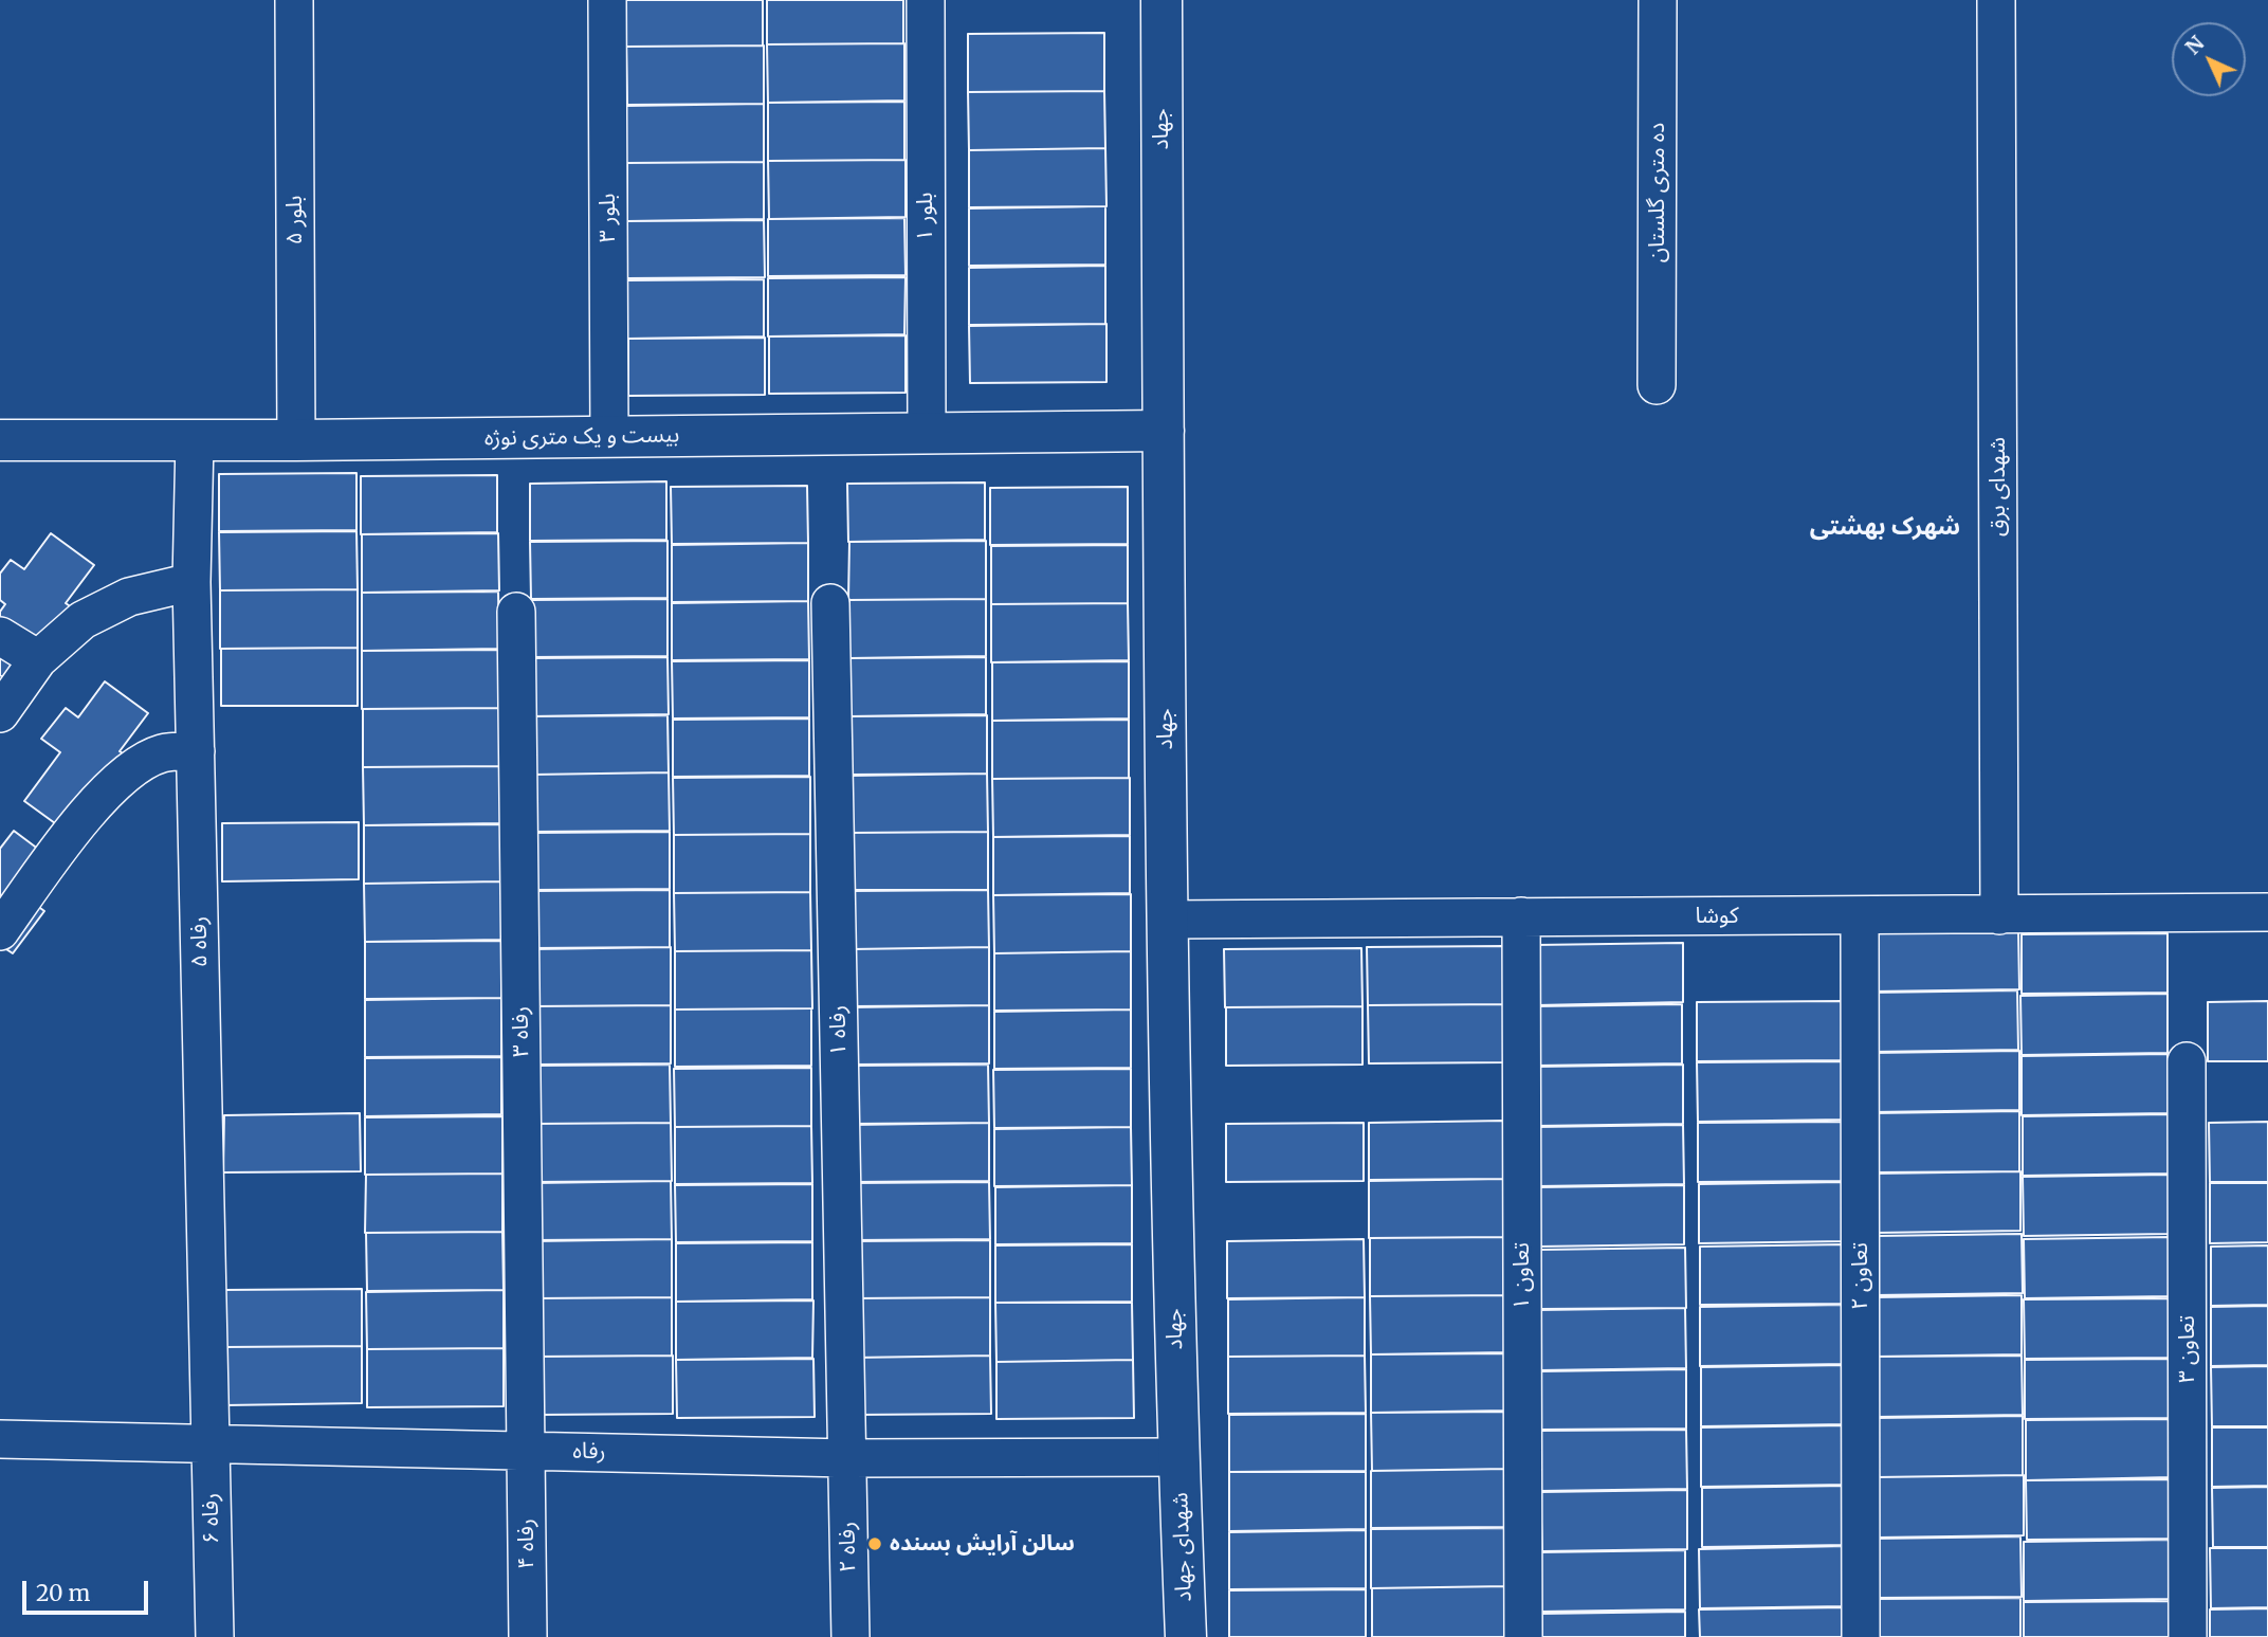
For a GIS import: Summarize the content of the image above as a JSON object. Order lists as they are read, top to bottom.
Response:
{
  "streets": {
    "street": [
      "جهاد",
      "ده متری گلستان",
      "بلور ۱",
      "بلور ۳",
      "بلور ۵",
      "بیست و یک متری نوژه",
      "شهدای برق",
      "کوشا",
      "رفاه ۵",
      "رفاه ۱",
      "رفاه ۳",
      "تعاون ۱",
      "تعاون ۲",
      "تعاون ۳",
      "رفاه",
      "رفاه ۶",
      "رفاه ۴",
      "رفاه ۲",
      "شهدای جهاد"
    ]
  },
  "crossings": [
    ["جهاد", "بیست و یک متری نوژه"],
    ["جهاد", "کوشا"],
    ["جهاد", "رفاه"],
    ["جهاد", "شهدای جهاد"],
    ["بلور ۱", "بیست و یک متری نوژه"],
    ["بلور ۳", "بیست و یک متری نوژه"],
    ["بلور ۵", "بیست و یک متری نوژه"],
    ["بیست و یک متری نوژه", "رفاه ۵"],
    ["شهدای برق", "کوشا"],
    ["کوشا", "تعاون ۱"],
    ["کوشا", "تعاون ۲"],
    ["رفاه ۵", "رفاه"],
    ["رفاه ۵", "رفاه ۶"],
    ["رفاه ۱", "رفاه"],
    ["رفاه ۱", "رفاه ۲"],
    ["رفاه ۳", "رفاه"],
    ["رفاه ۳", "رفاه ۴"],
    ["رفاه", "رفاه ۶"],
    ["رفاه", "رفاه ۴"],
    ["رفاه", "رفاه ۲"],
    ["رفاه", "شهدای جهاد"]
  ],
  "districts": ["شهرک بهشتی"],
  "places": ["سالن آرایش بسنده"],
  "scale_bar": "20 m",
  "north": "top left"
}
